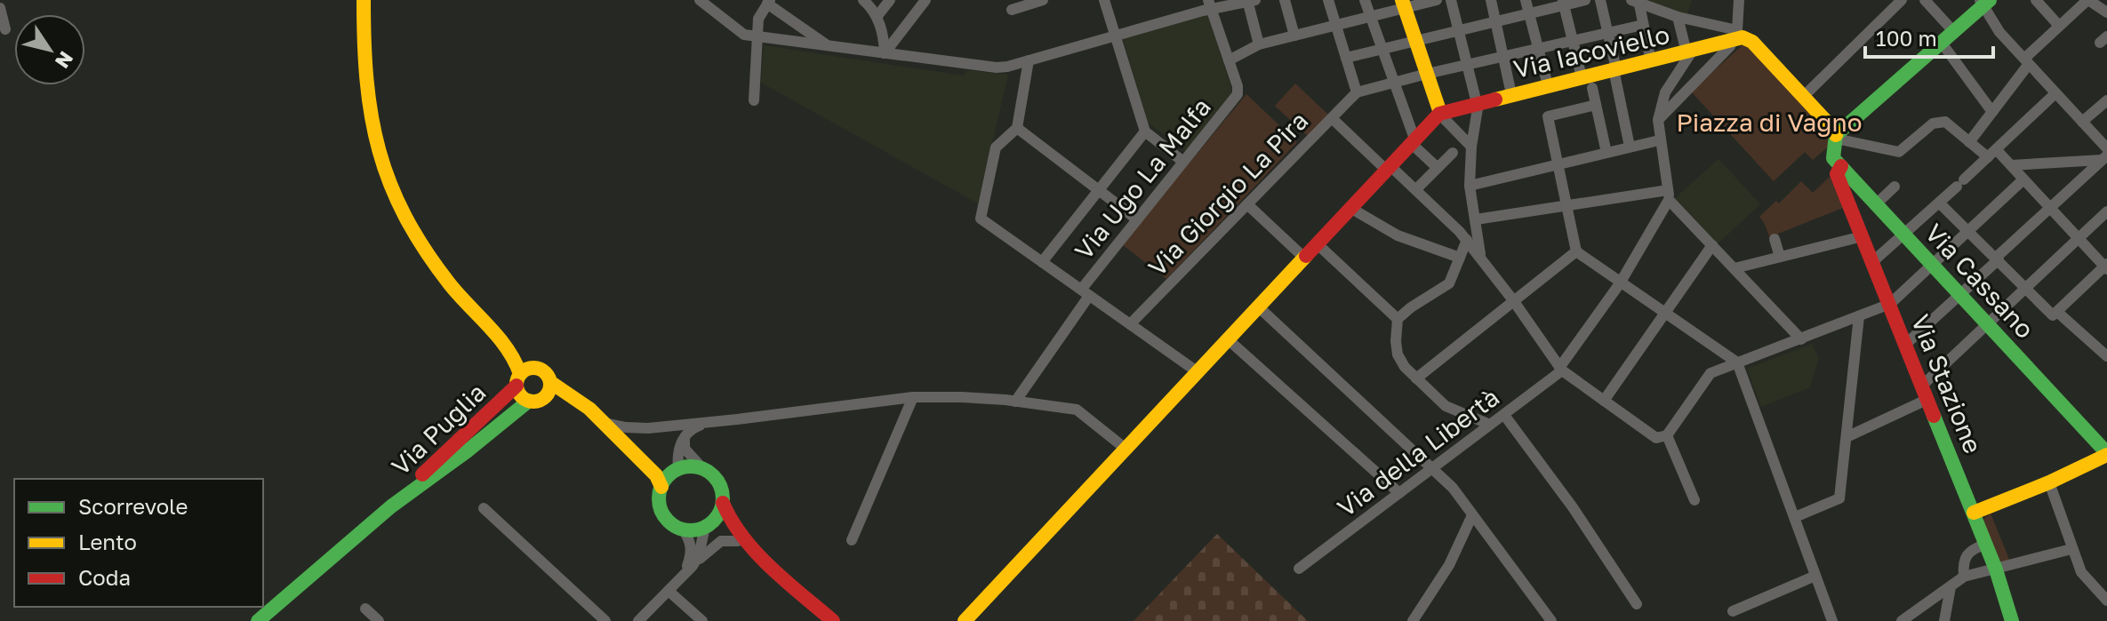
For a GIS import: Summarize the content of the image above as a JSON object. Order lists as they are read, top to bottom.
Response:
{
  "streets": {
    "main road": [
      "Via Iacoviello",
      "Via Cassano",
      "Via Stazione",
      "Via Puglia"
    ],
    "street": ["Via Ugo La Malfa", "Via Giorgio La Pira", "Via della Libertà"]
  },
  "crossings": [
    ["Via Cassano", "Via Stazione"]
  ],
  "parks": ["Piazza di Vagno"],
  "legend": ["Scorrevole", "Lento", "Coda"],
  "scale_bar": "100 m",
  "north": "bottom right"
}
